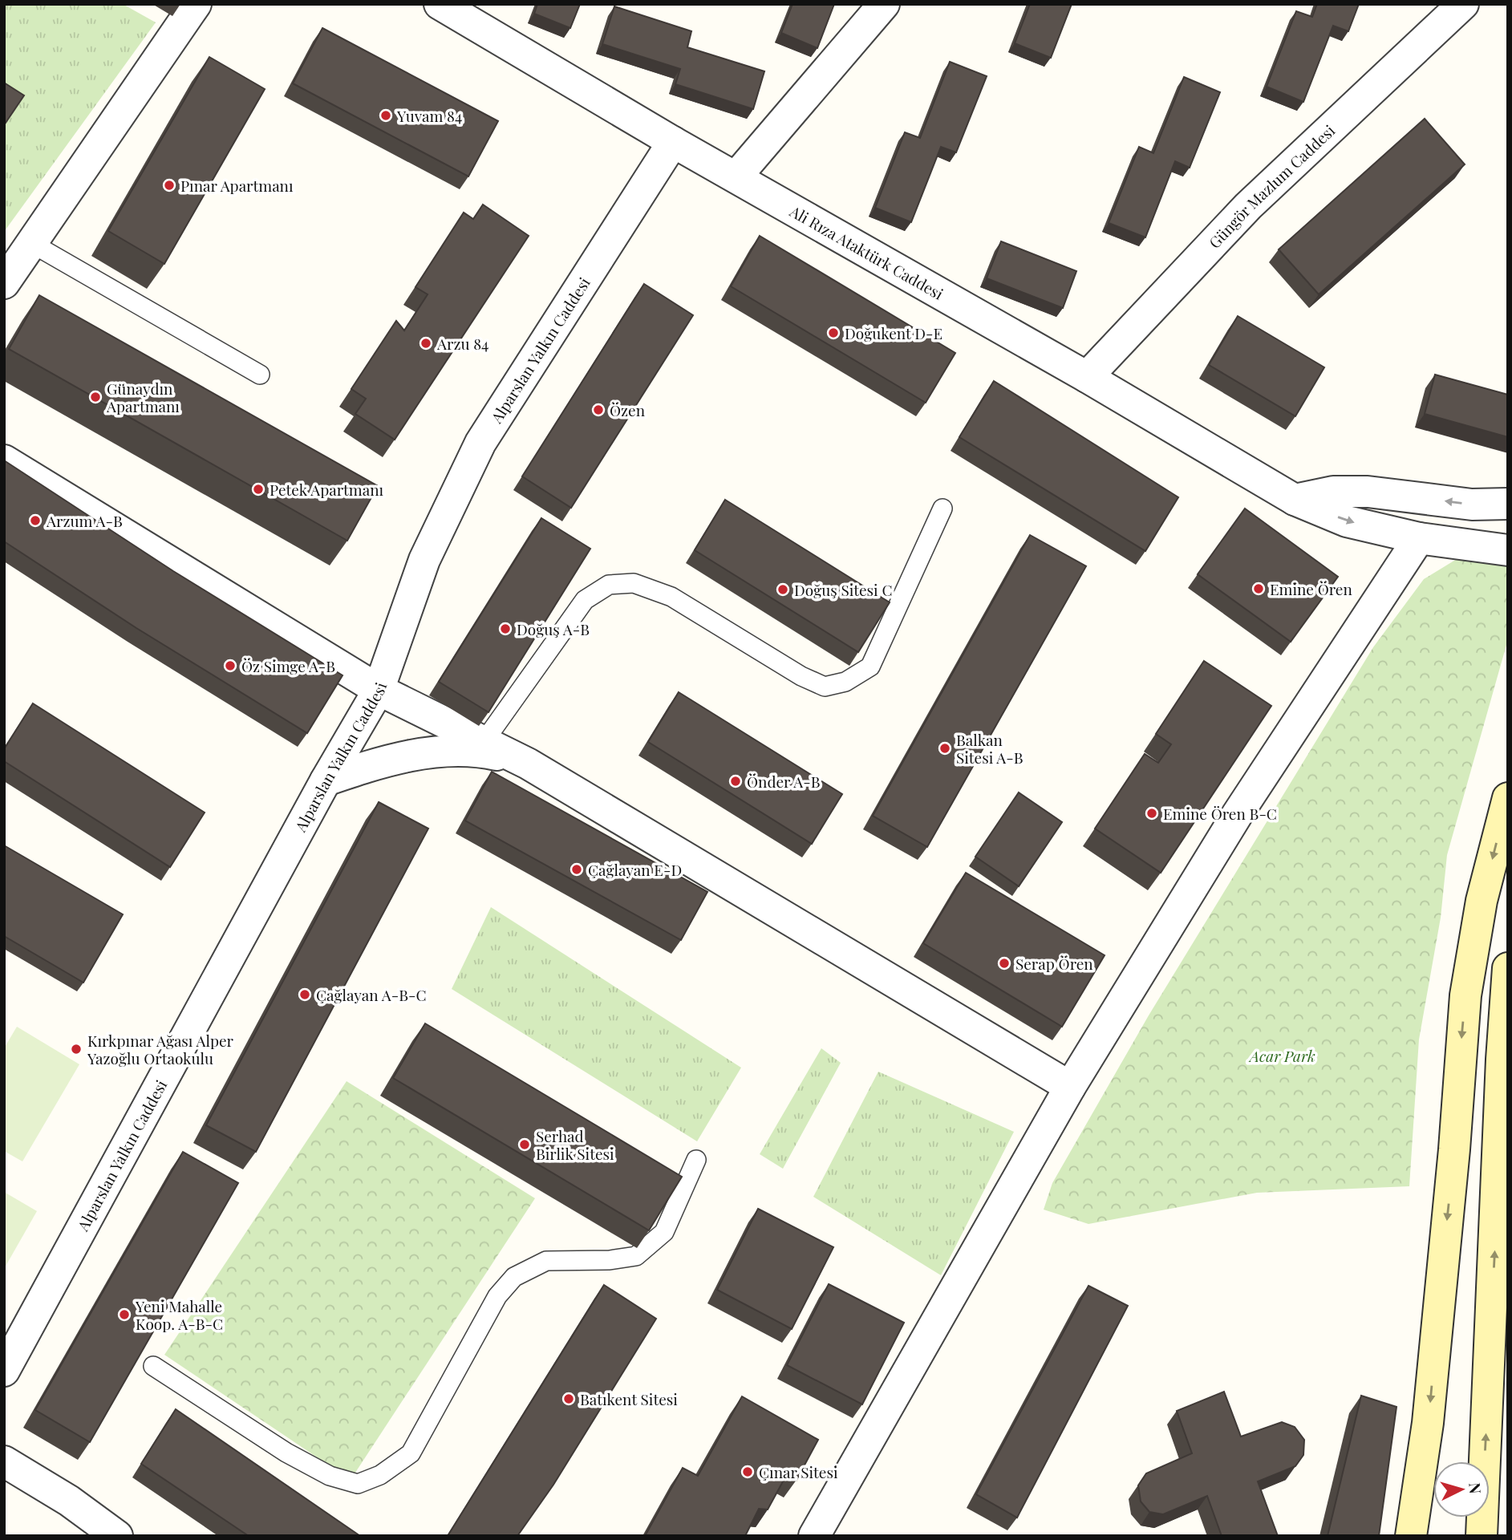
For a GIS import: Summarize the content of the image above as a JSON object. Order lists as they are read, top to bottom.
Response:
{
  "streets": {
    "street": ["Güngör Mazlum Caddesi", "Ali Rıza Ataktürk Caddesi", "Alparslan Yalkın Caddesi"]
  },
  "crossings": [
    ["Güngör Mazlum Caddesi", "Ali Rıza Ataktürk Caddesi"],
    ["Ali Rıza Ataktürk Caddesi", "Alparslan Yalkın Caddesi"]
  ],
  "parks": ["Acar Park"],
  "places": [
    "Yuvam 84",
    "Pınar Apartmanı",
    "Doğukent D-E",
    "Arzu 84",
    "Günaydın Apartmanı",
    "Özen",
    "Petek Apartmanı",
    "Arzum A-B",
    "Emine Ören",
    "Doğuş Sitesi C",
    "Doğuş A-B",
    "Öz Simge A-B",
    "Balkan Sitesi A-B",
    "Önder A-B",
    "Emine Ören B-C",
    "Çağlayan E-D",
    "Serap Ören",
    "Çağlayan A-B-C",
    "Kırkpınar Ağası Alper Yazoğlu Ortaokulu",
    "Serhad Birlik Sitesi",
    "Yeni Mahalle Koop. A-B-C",
    "Batıkent Sitesi",
    "Çınar Sitesi"
  ],
  "north": "right"
}
